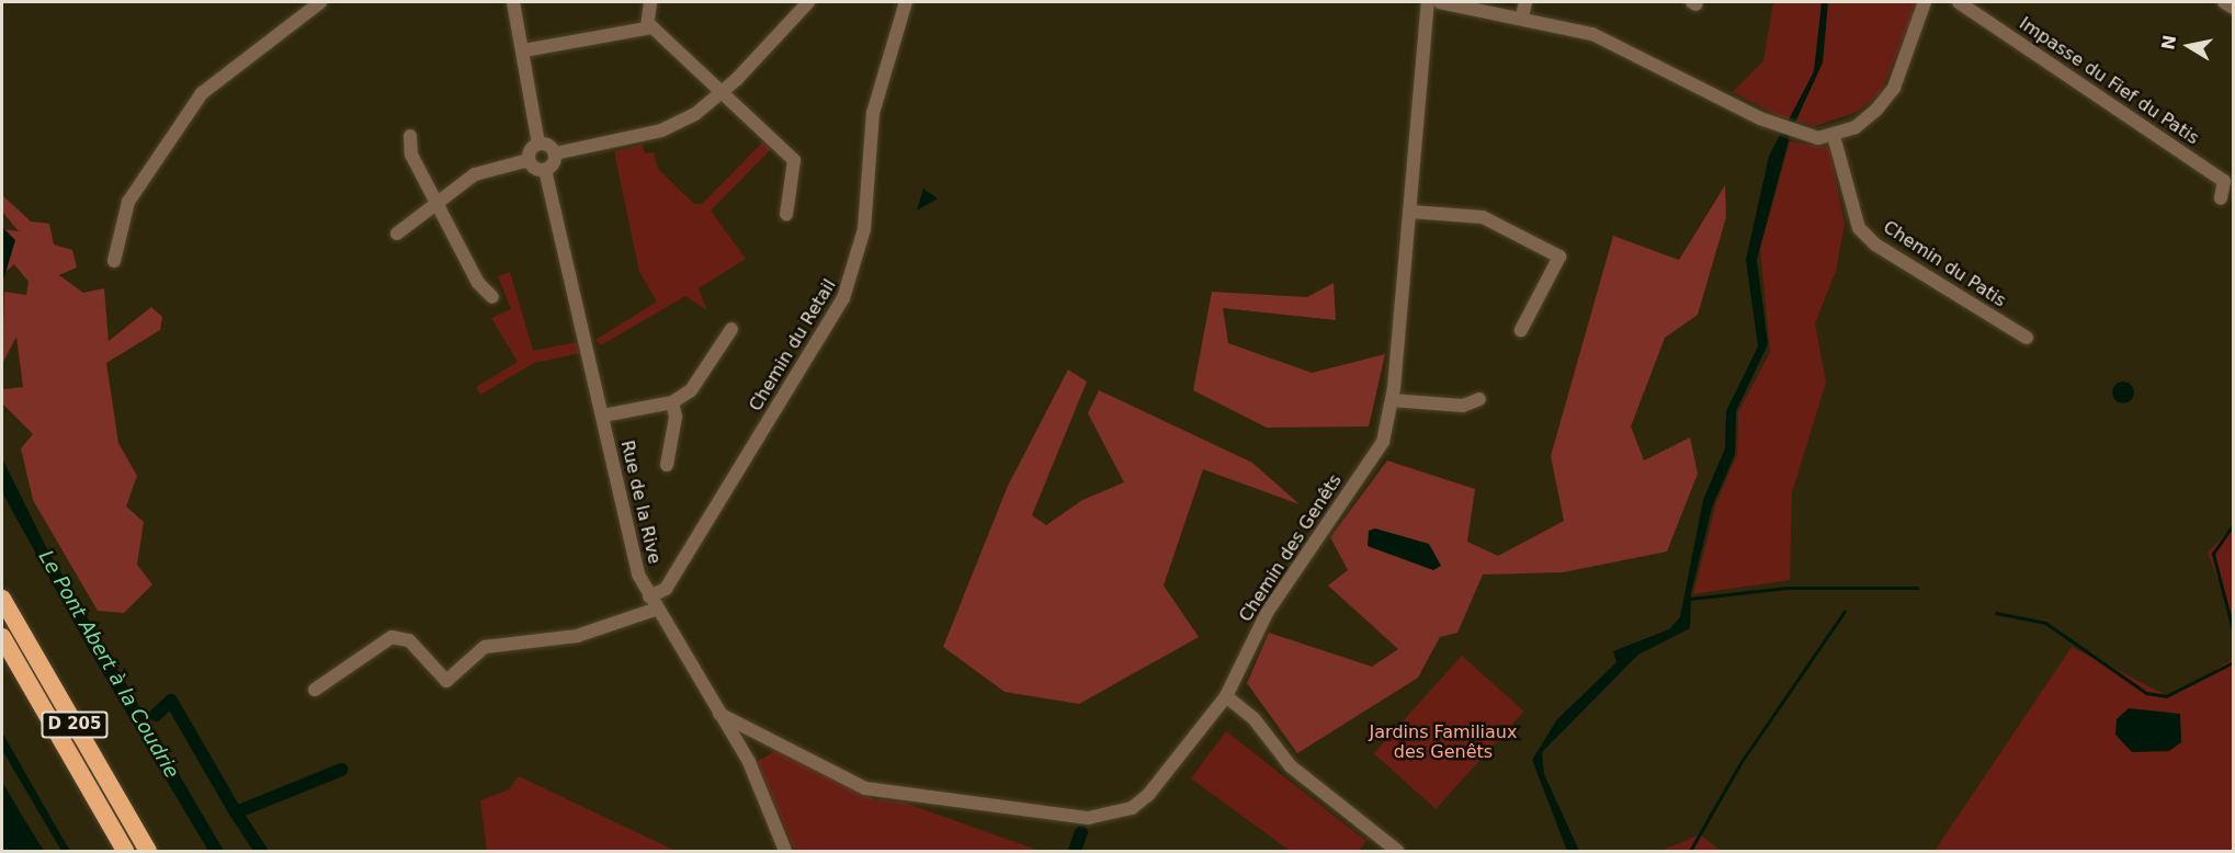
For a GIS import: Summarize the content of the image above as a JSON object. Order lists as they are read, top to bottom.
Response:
{
  "streets": {
    "highway": ["D 205"],
    "street": [
      "Impasse du Fief du Patis",
      "Chemin du Patis",
      "Chemin du Retail",
      "Rue de la Rive",
      "Chemin des Genêts"
    ]
  },
  "crossings": [
    ["Chemin du Retail", "Rue de la Rive"],
    ["Rue de la Rive", "Chemin des Genêts"]
  ],
  "water": ["Le Pont Abert à la Coudrie"],
  "parks": ["Jardins Familiaux des Genêts"],
  "north": "left"
}
